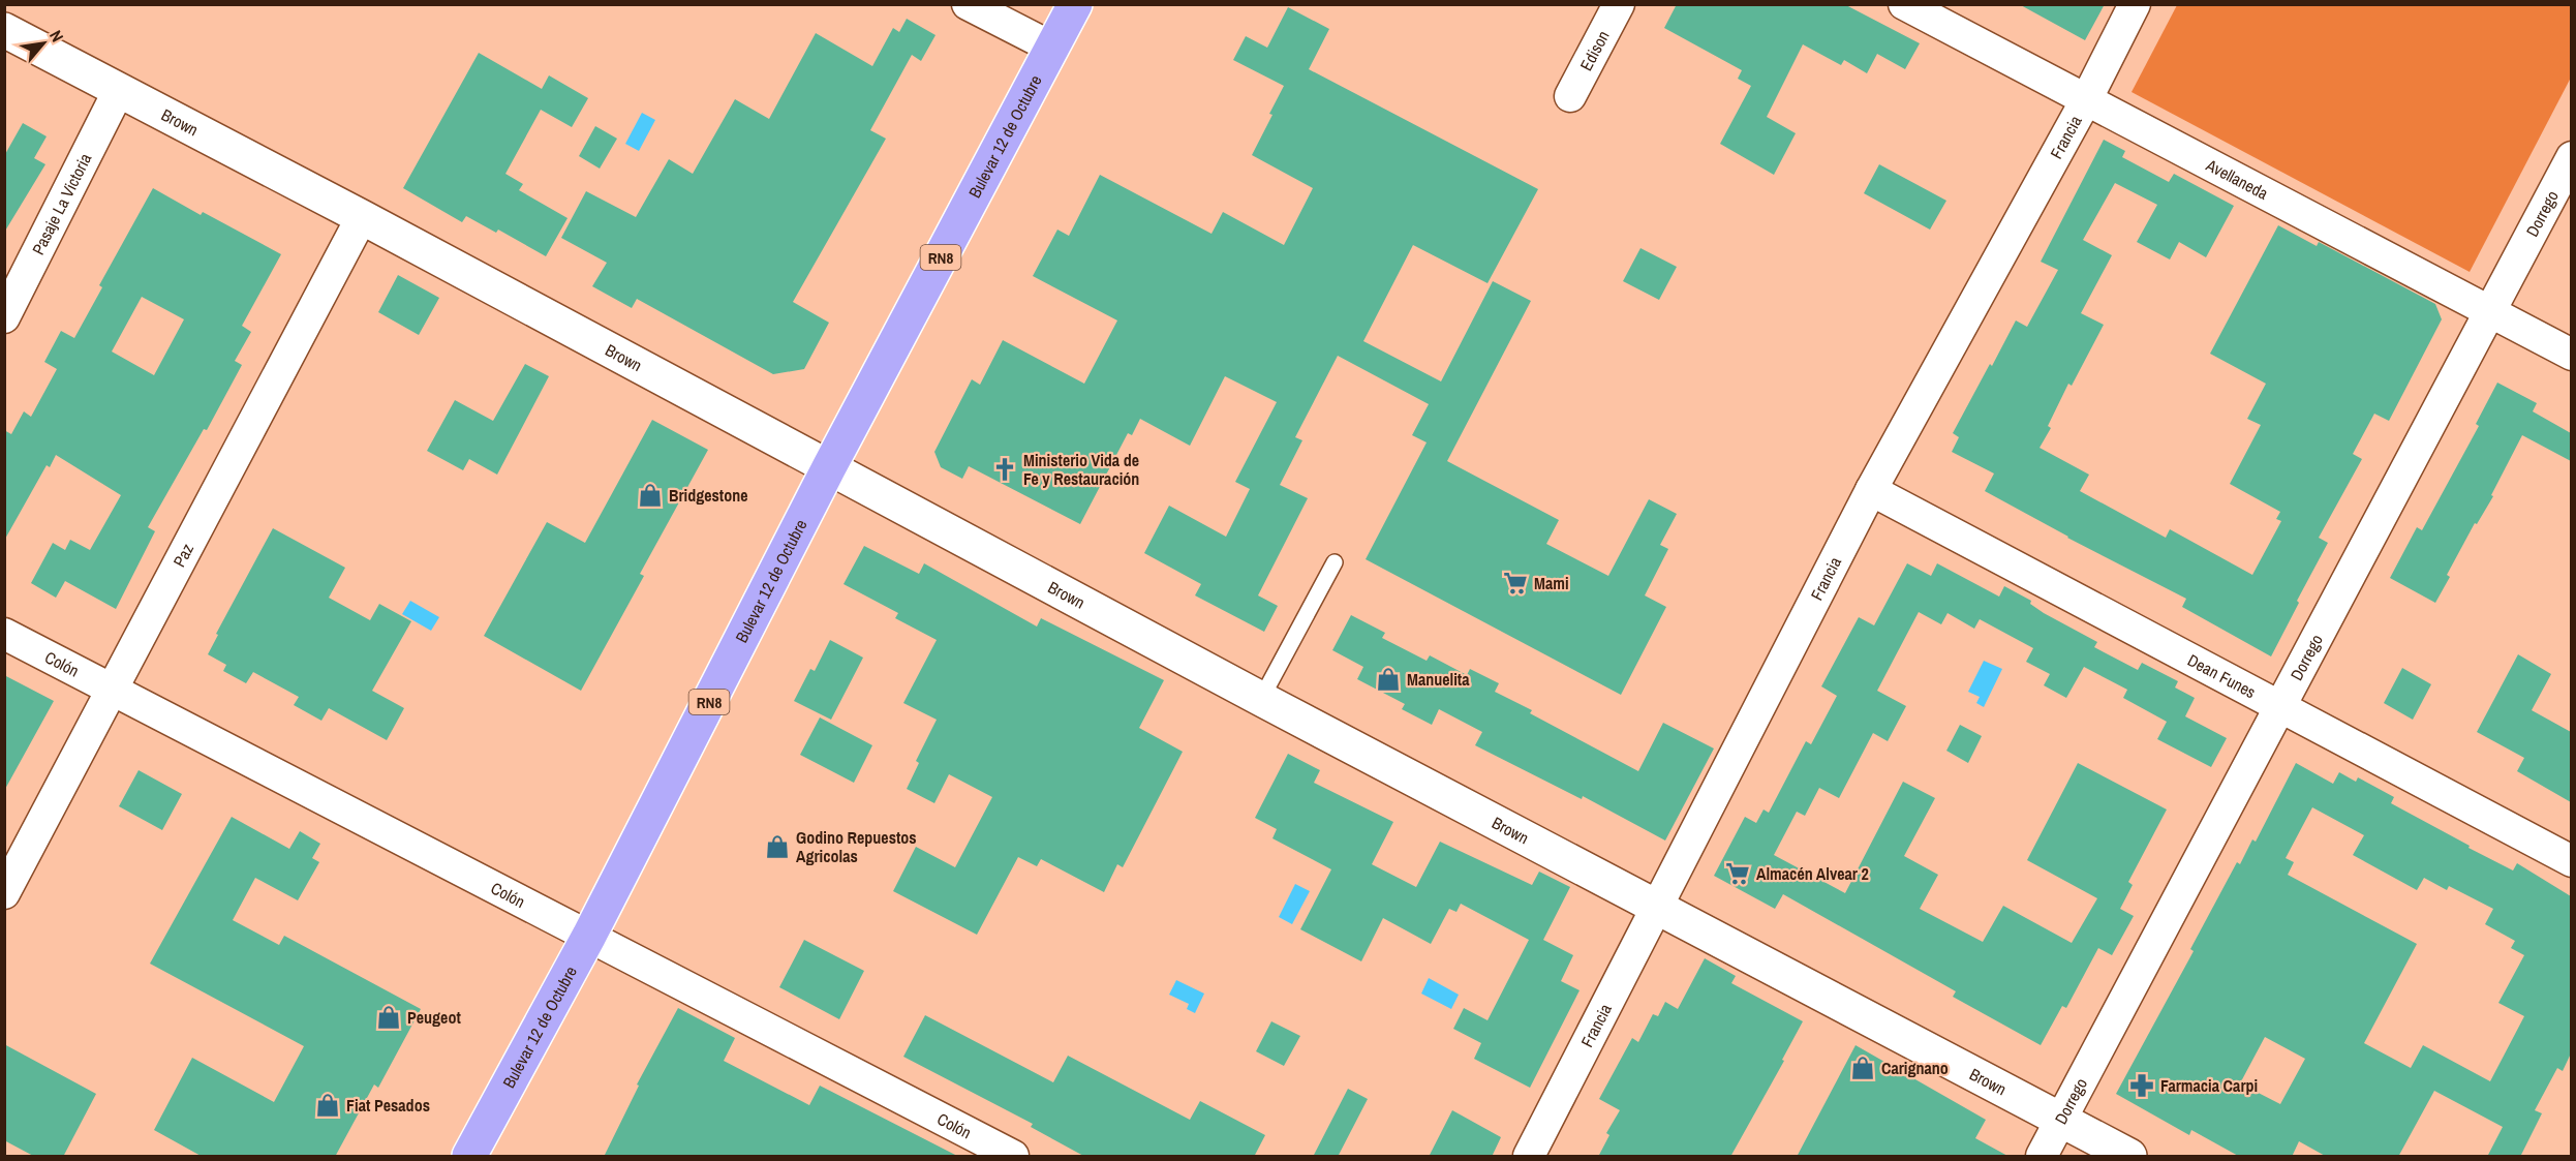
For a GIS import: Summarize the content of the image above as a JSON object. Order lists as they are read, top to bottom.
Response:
{
  "streets": {
    "highway": ["Bulevar 12 de Octubre", "RN8"],
    "street": [
      "Edison",
      "Brown",
      "Francia",
      "Avellaneda",
      "Pasaje La Victoria",
      "Dorrego",
      "Paz",
      "Colón",
      "Dean Funes"
    ]
  },
  "crossings": [
    ["Brown", "Bulevar 12 de Octubre"],
    ["Brown", "Francia"],
    ["Brown", "Pasaje La Victoria"],
    ["Brown", "Dorrego"],
    ["Brown", "Paz"],
    ["Bulevar 12 de Octubre", "Colón"],
    ["Francia", "Avellaneda"],
    ["Francia", "Dean Funes"],
    ["Avellaneda", "Dorrego"],
    ["Dorrego", "Dean Funes"],
    ["Paz", "Colón"]
  ],
  "places": {
    "church": ["Ministerio Vida de Fe y Restauración"],
    "shop": [
      "Bridgestone",
      "Manuelita",
      "Godino Repuestos Agricolas",
      "Peugeot",
      "Carignano",
      "Fiat Pesados"
    ],
    "supermarket": ["Mami", "Almacén Alvear 2"],
    "pharmacy": ["Farmacia Carpi"]
  },
  "north": "top right"
}
